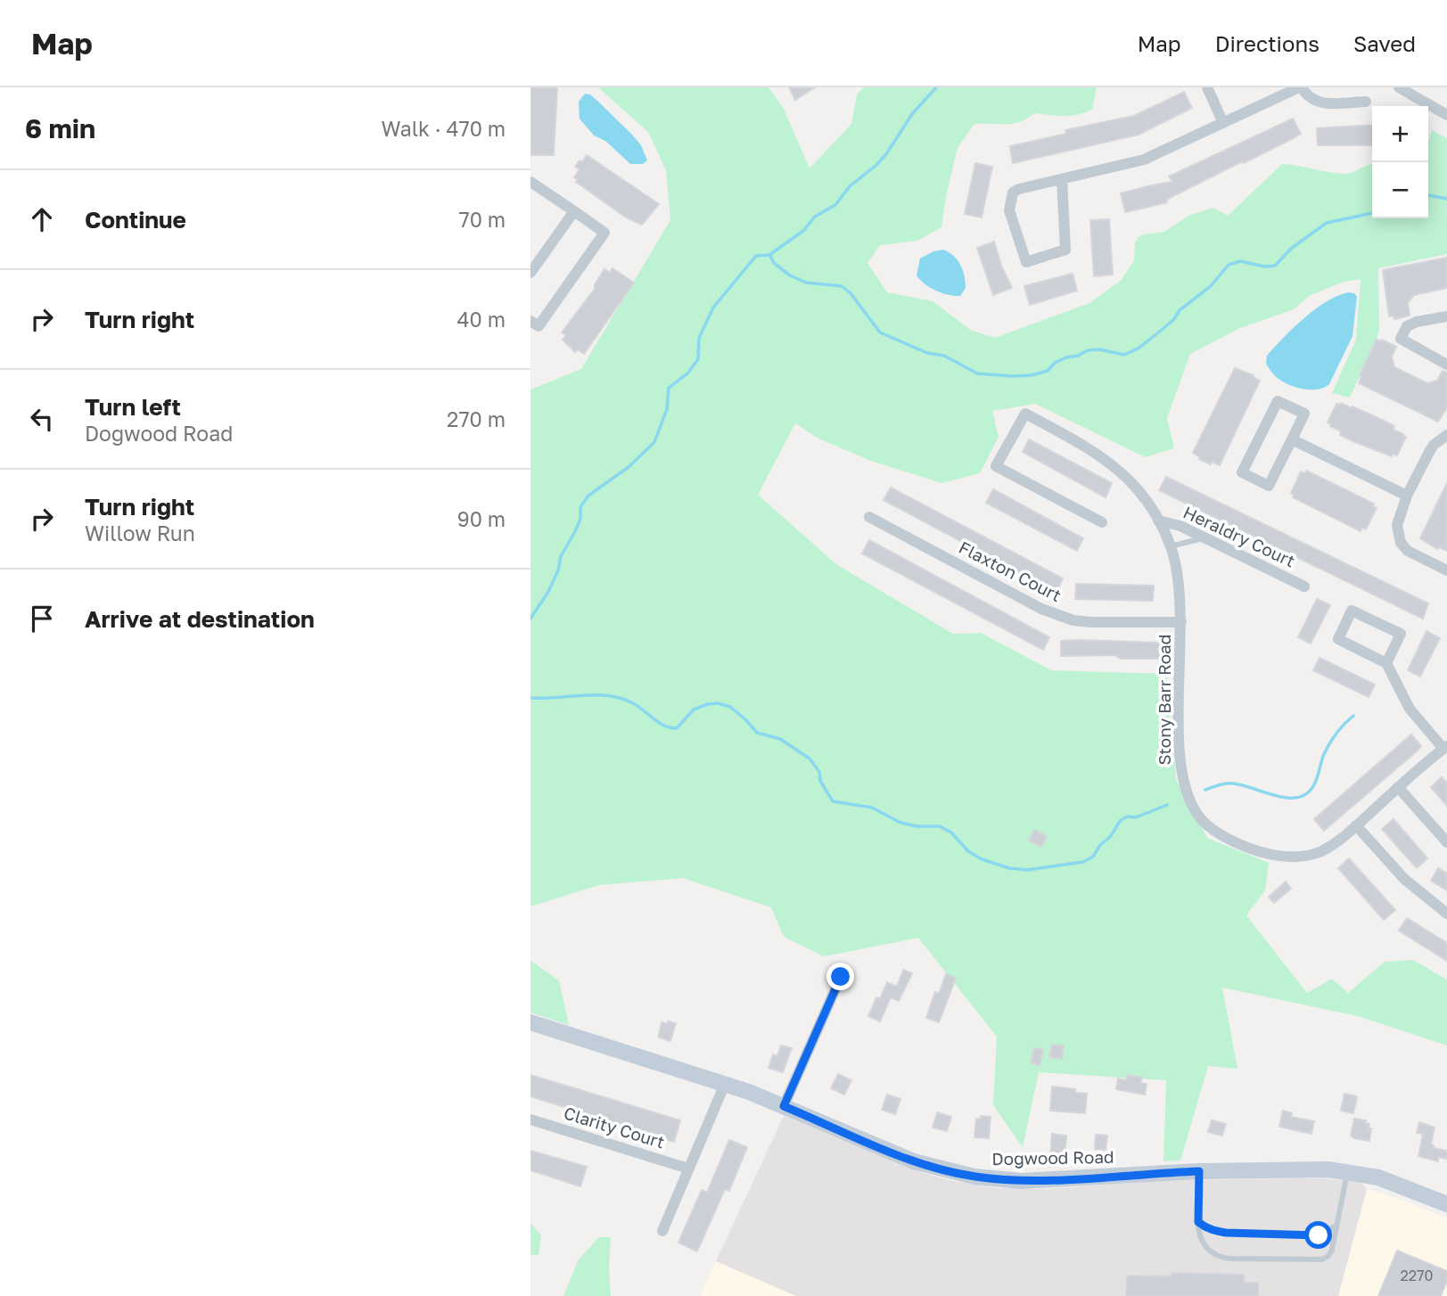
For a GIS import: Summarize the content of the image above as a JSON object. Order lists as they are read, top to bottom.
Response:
{
  "streets": {
    "street": [
      "Heraldry Court",
      "Flaxton Court",
      "Stony Barr Road",
      "Clarity Court",
      "Dogwood Road"
    ]
  },
  "crossings": [
    ["Heraldry Court", "Stony Barr Road"],
    ["Flaxton Court", "Stony Barr Road"]
  ],
  "house_numbers": ["2270"],
  "page": {
    "header": "Map",
    "nav": ["Map", "Directions", "Saved"],
    "heading": ["6 min", "Walk · 470 m"],
    "map_buttons": ["+", "−"],
    "list": [
      ["Continue", "70 m"],
      ["Turn right", "40 m"],
      ["Turn left", "Dogwood Road", "270 m"],
      ["Turn right", "Willow Run", "90 m"],
      "Arrive at destination"
    ]
  }
}
